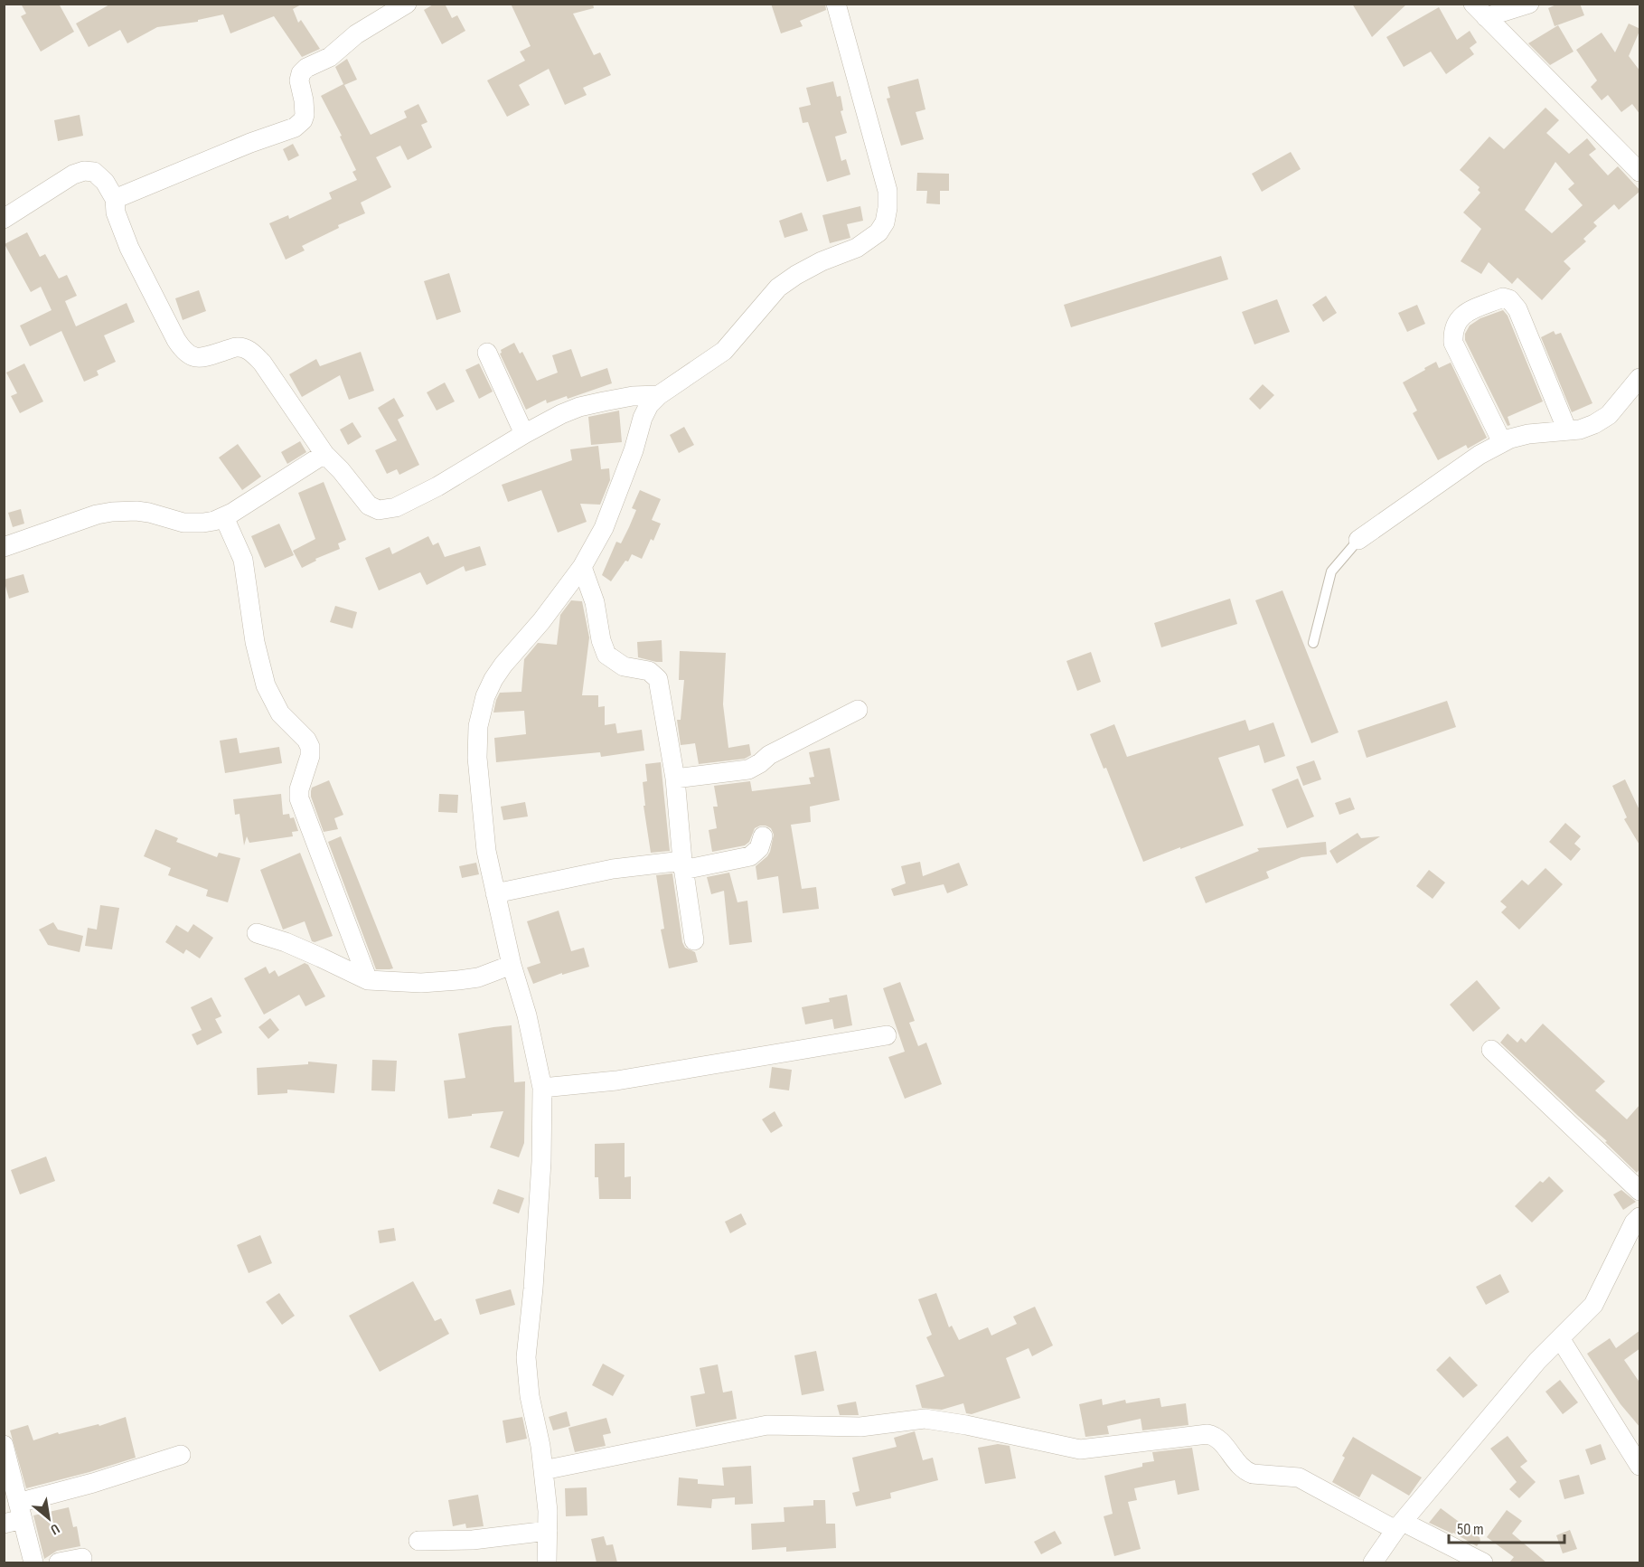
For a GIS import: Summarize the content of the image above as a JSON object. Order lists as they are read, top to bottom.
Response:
{
  "scale_bar": "50 m",
  "north": "bottom right"
}
